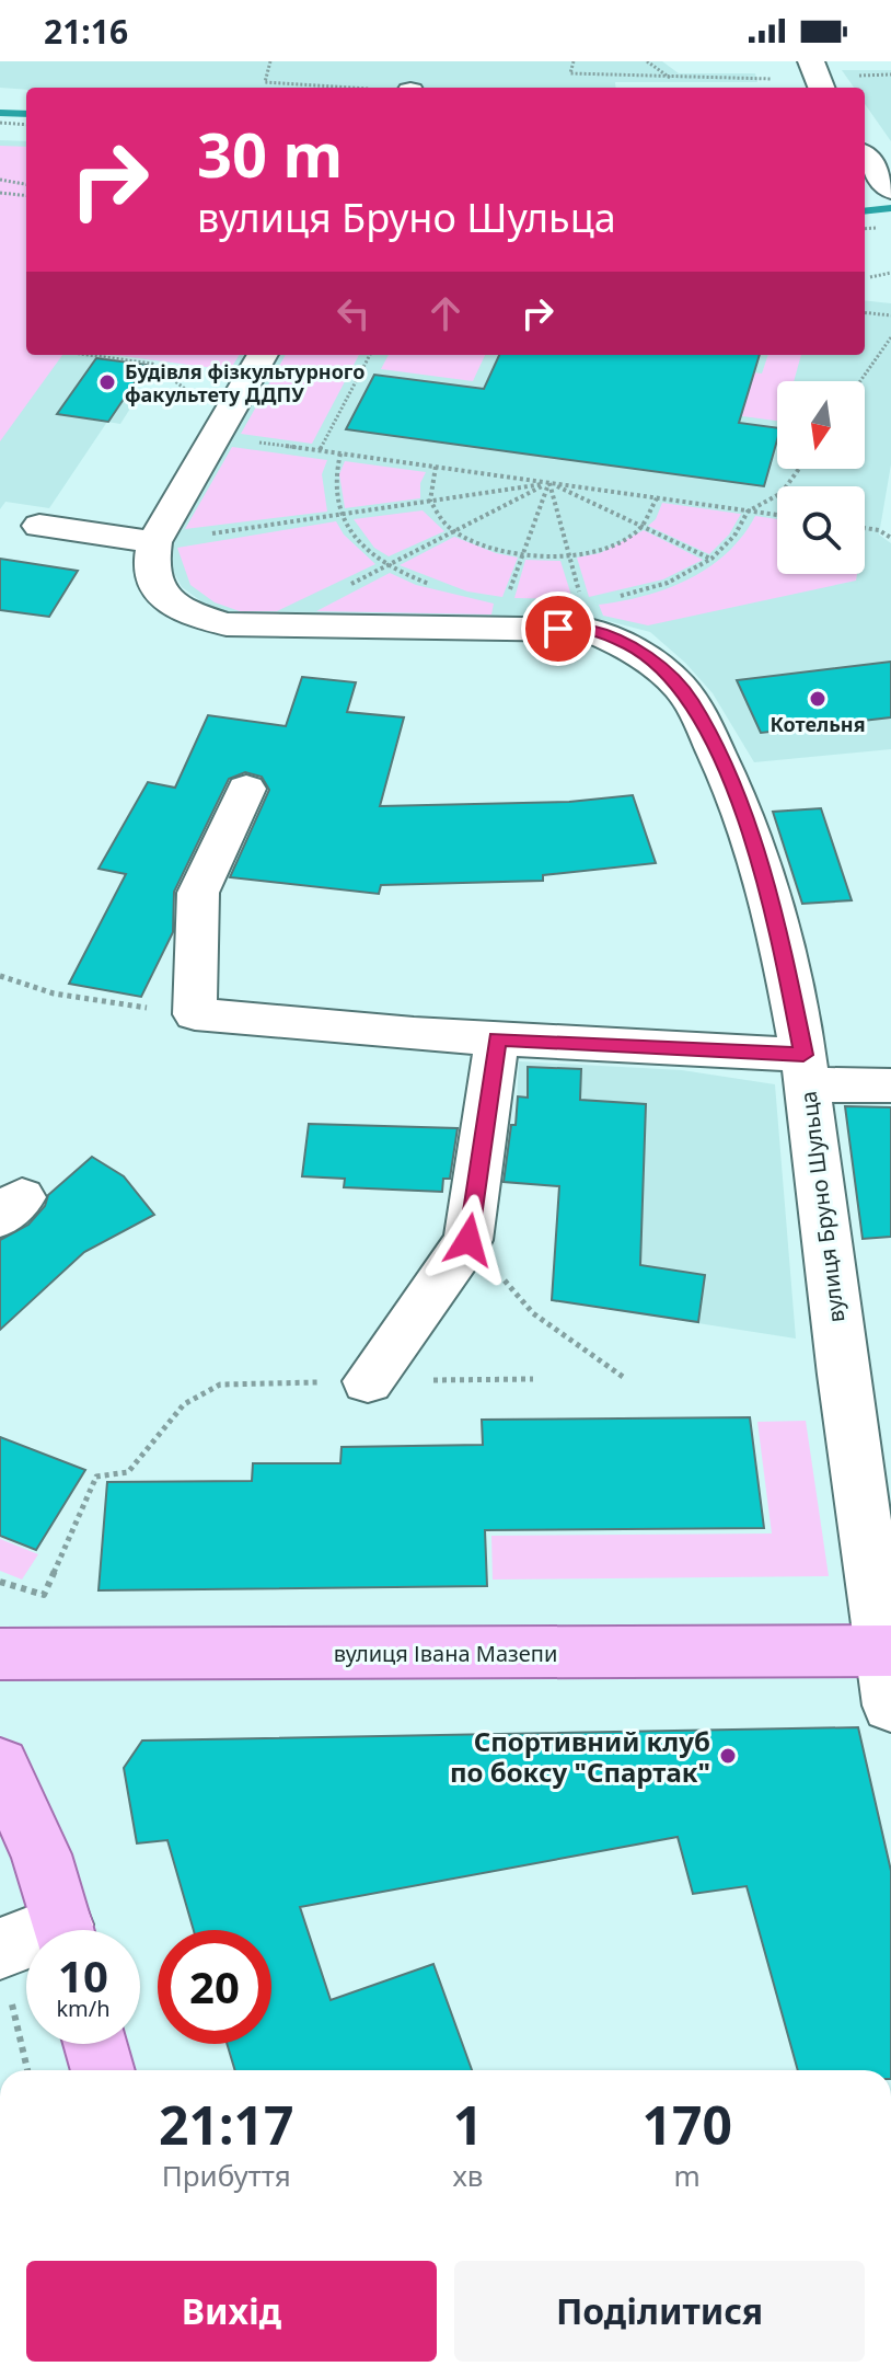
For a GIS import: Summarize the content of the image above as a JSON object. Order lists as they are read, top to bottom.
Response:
{
  "streets": {
    "main road": ["вулиця Івана Мазепи"],
    "street": ["вулиця Бруно Шульца"]
  },
  "crossings": [
    ["вулиця Бруно Шульца", "вулиця Івана Мазепи"]
  ],
  "places": ["Будівля фізкультурного факультету ДДПУ", "Котельня", "Спортивний клуб по боксу \"Спартак\""],
  "north": "bottom",
  "page": {
    "status": "21:16",
    "turn": ["30 m", "вулиця Бруно Шульца"],
    "speed": "10 km/h",
    "limit": "20",
    "eta": [
      "21:17",
      "Прибуття",
      "1",
      "хв",
      "170",
      "m"
    ],
    "buttons": ["Вихід", "Поділитися"]
  }
}
